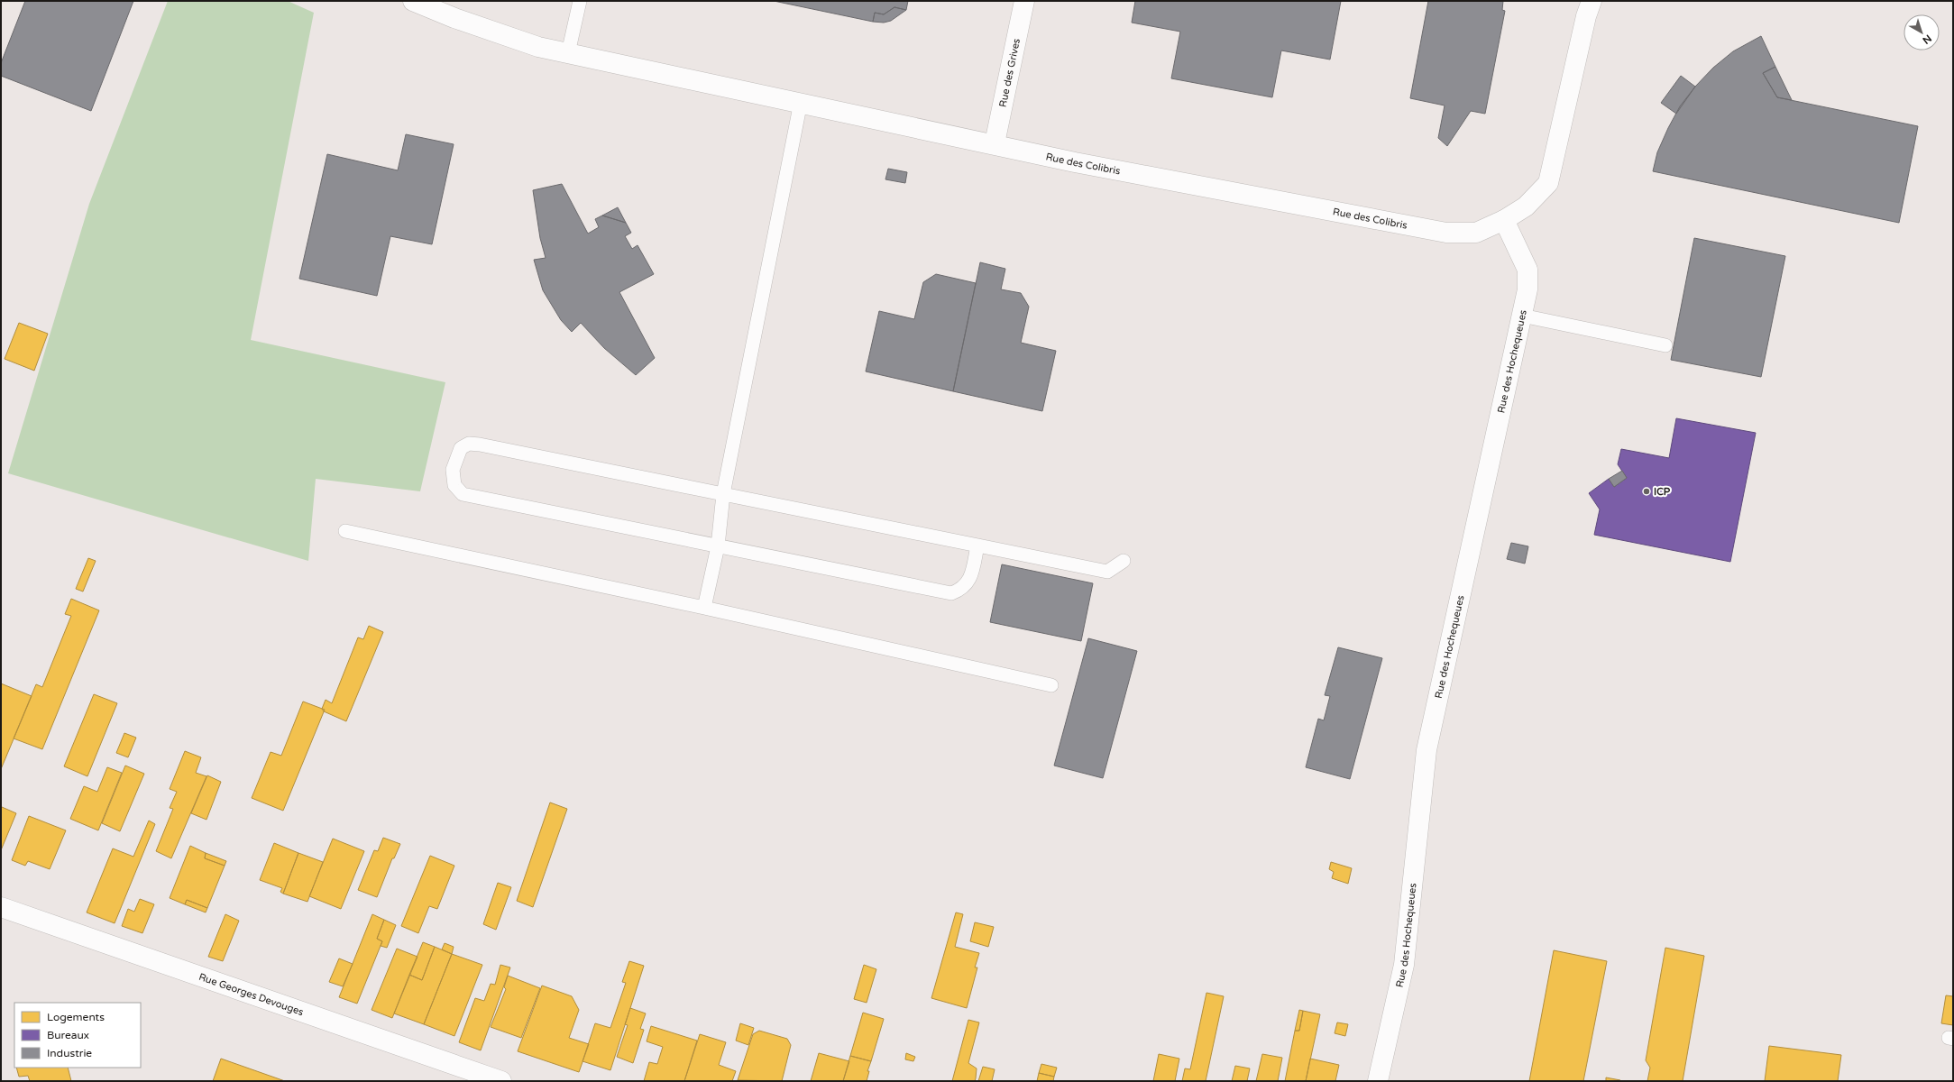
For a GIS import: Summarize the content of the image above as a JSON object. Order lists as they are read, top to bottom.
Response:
{
  "streets": {
    "street": [
      "Rue des Grives",
      "Rue des Colibris",
      "Rue des Hochequeues",
      "Rue Georges Devouges"
    ]
  },
  "crossings": [
    ["Rue des Grives", "Rue des Colibris"],
    ["Rue des Colibris", "Rue des Hochequeues"]
  ],
  "places": ["ICP"],
  "legend": ["Logements", "Bureaux", "Industrie"],
  "north": "bottom right"
}
